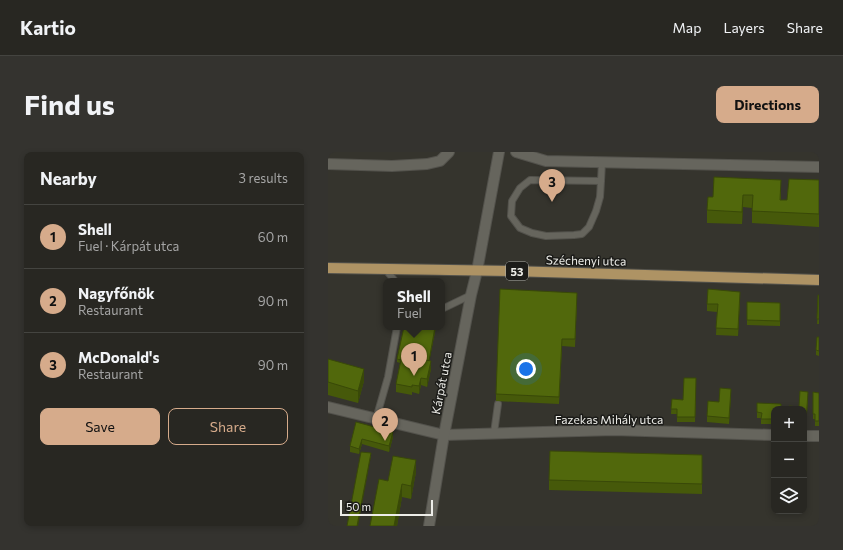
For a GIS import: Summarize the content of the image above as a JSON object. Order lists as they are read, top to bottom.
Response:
{
  "streets": {
    "main road": ["Széchenyi utca", "53"],
    "street": ["Kárpát utca", "Fazekas Mihály utca"]
  },
  "crossings": [
    ["Széchenyi utca", "Kárpát utca"],
    ["Kárpát utca", "Fazekas Mihály utca"]
  ],
  "scale_bar": "50 m",
  "page": {
    "header": "Kartio",
    "nav": ["Map", "Layers", "Share"],
    "buttons": [
      "Directions",
      ["Save", "Share"]
    ],
    "title": "Find us",
    "heading": ["Nearby", "3 results"],
    "pins": ["3", "1", "2"],
    "list": [
      {
        "mark": "1",
        "name": "Shell",
        "note": "Fuel · Kárpát utca",
        "value": "60 m"
      },
      {
        "mark": "2",
        "name": "Nagyfőnök",
        "note": "Restaurant",
        "value": "90 m"
      },
      {
        "mark": "3",
        "name": "McDonald's",
        "note": "Restaurant",
        "value": "90 m"
      }
    ],
    "popup": ["Shell", "Fuel"],
    "map_buttons": ["+", "−"],
    "scale": "50 m"
  }
}
